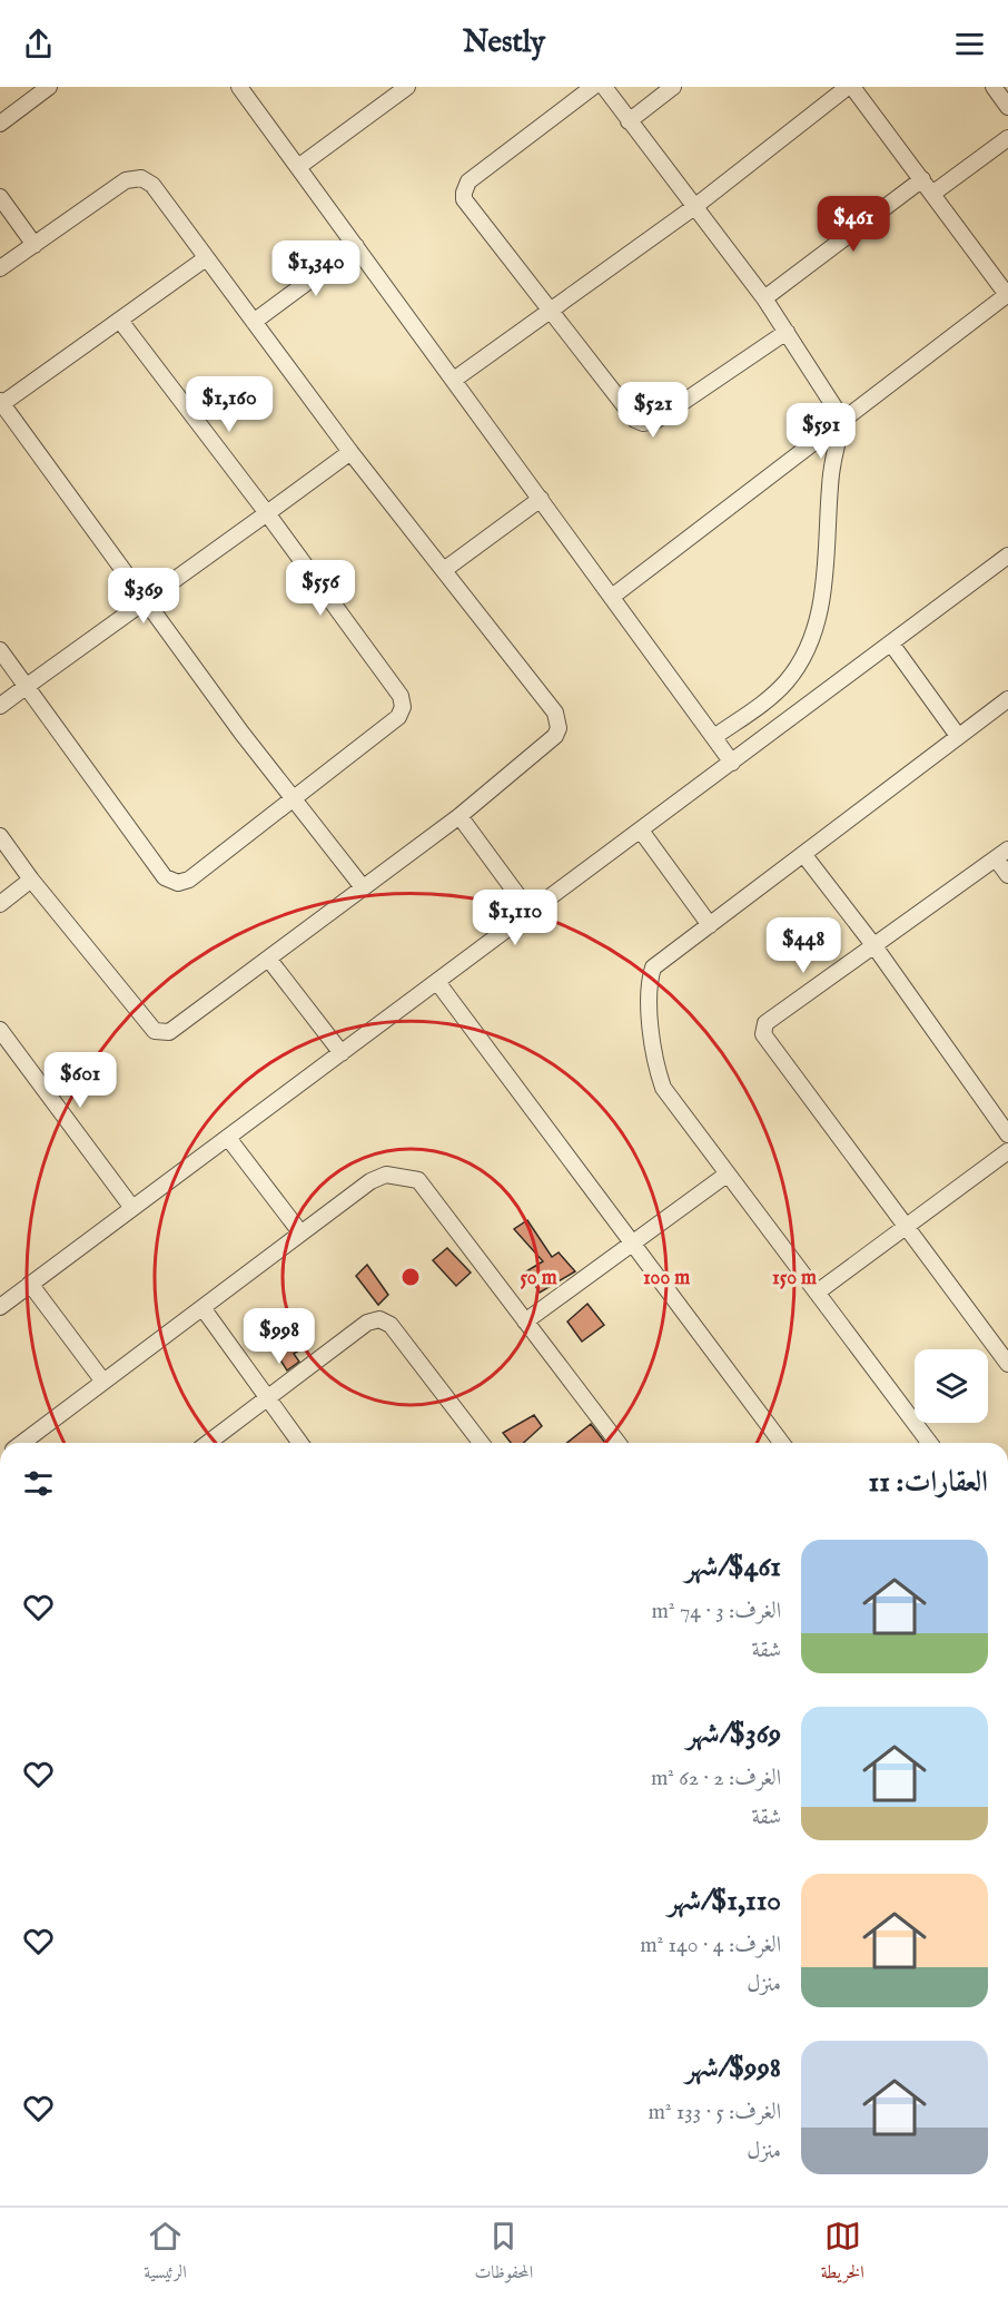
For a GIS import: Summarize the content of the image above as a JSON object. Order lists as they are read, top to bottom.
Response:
{
  "page": {
    "header": "Nestly",
    "price": [
      "$461",
      "$1,340",
      "$1,160",
      "$521",
      "$591",
      "$556",
      "$369",
      "$1,110",
      "$448",
      "$601",
      "$998"
    ],
    "heading": "العقارات: 11",
    "list": [
      {
        "name": "$461/شهر",
        "note": "الغرف: 3 · 74 m² · شقة"
      },
      {
        "name": "$369/شهر",
        "note": "الغرف: 2 · 62 m² · شقة"
      },
      {
        "name": "$1,110/شهر",
        "note": "الغرف: 4 · 140 m² · منزل"
      },
      {
        "name": "$998/شهر",
        "note": "الغرف: 5 · 133 m² · منزل"
      }
    ],
    "tabs": ["الخريطة", "المحفوظات", "الرئيسية"]
  },
  "rings": ["50 m", "100 m", "150 m"]
}
